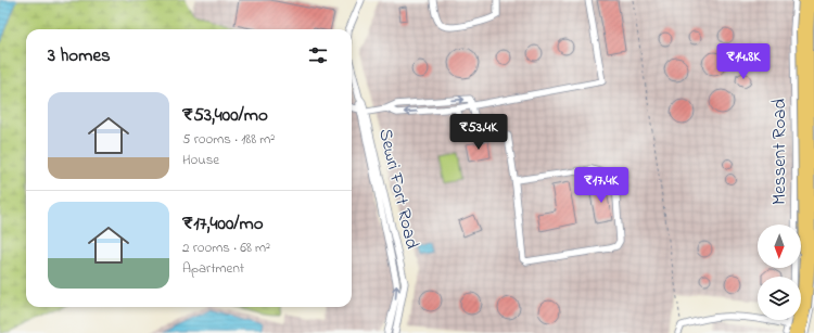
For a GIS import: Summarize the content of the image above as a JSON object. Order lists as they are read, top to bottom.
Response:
{
  "streets": {
    "street": ["Messent Road", "Sewri Fort Road"]
  },
  "north": "bottom",
  "page": {
    "heading": "3 homes",
    "price": ["₹14.8K", "₹53.4K", "₹17.4K"],
    "list": [
      {
        "name": "₹53,400/mo",
        "note": "5 rooms · 188 m² · House"
      },
      {
        "name": "₹17,400/mo",
        "note": "2 rooms · 68 m² · Apartment"
      }
    ]
  }
}
